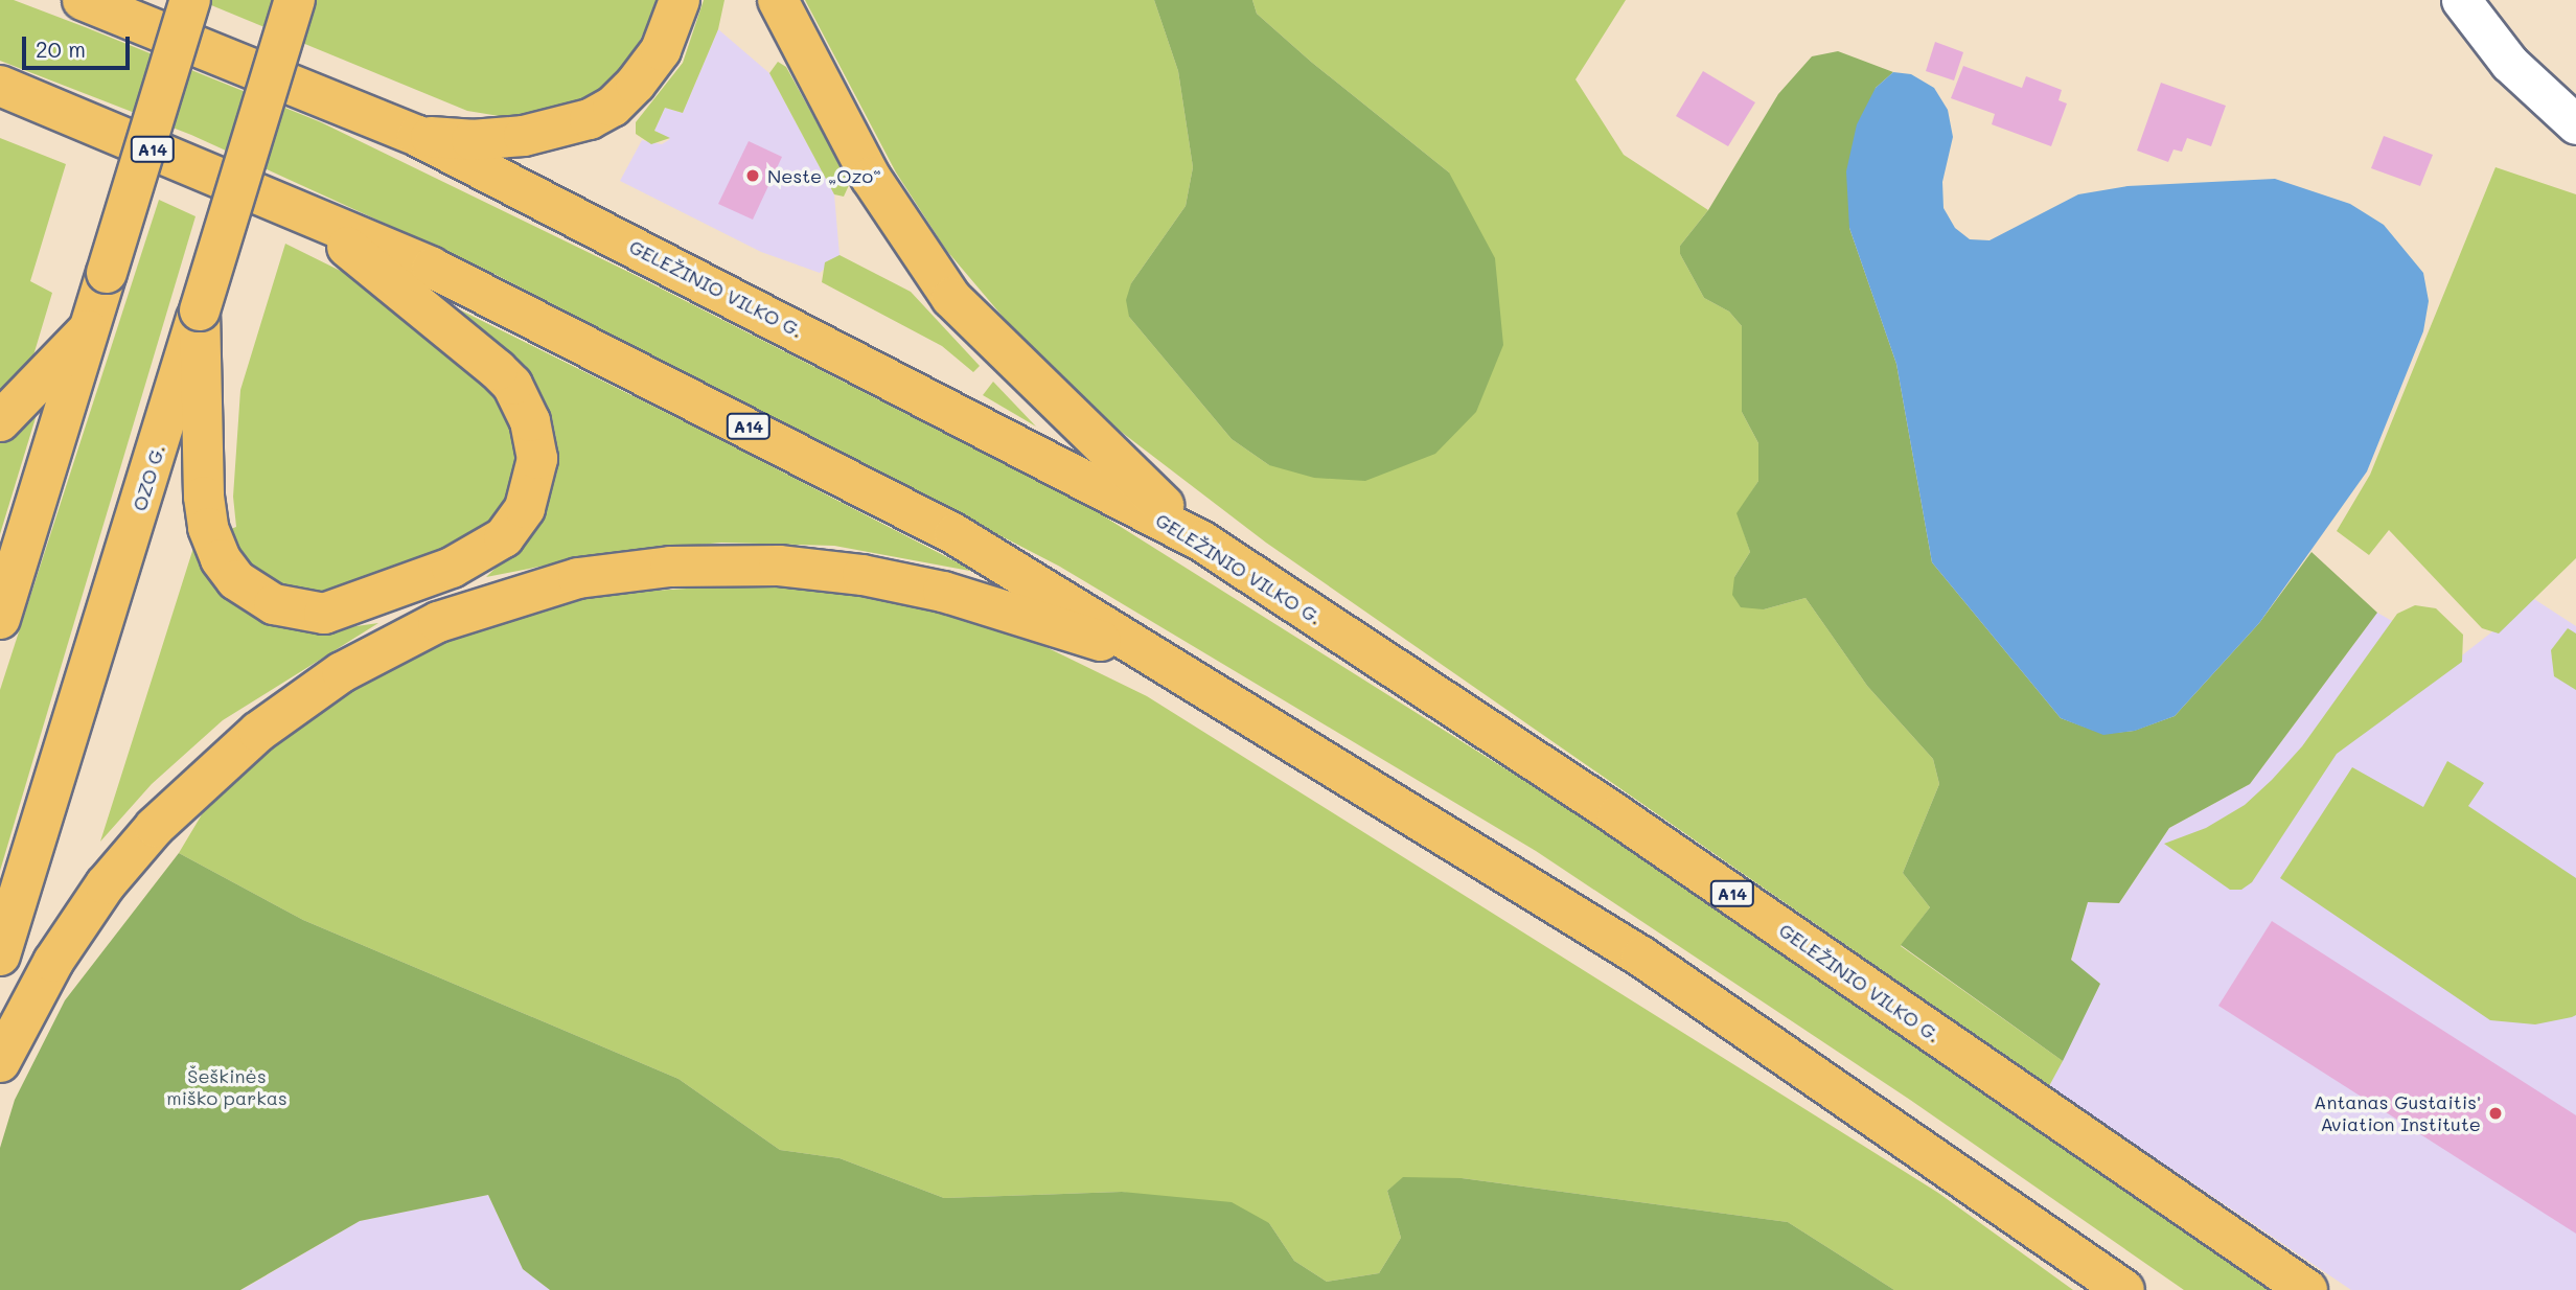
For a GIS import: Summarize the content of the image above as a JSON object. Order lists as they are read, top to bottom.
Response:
{
  "streets": {
    "main road": ["A14", "GELEŽINIO VILKO G.", "OZO G."]
  },
  "parks": ["Šeškinės miško parkas"],
  "places": ["Neste „Ozo“", "Antanas Gustaitis' Aviation Institute"],
  "scale_bar": "20 m"
}
